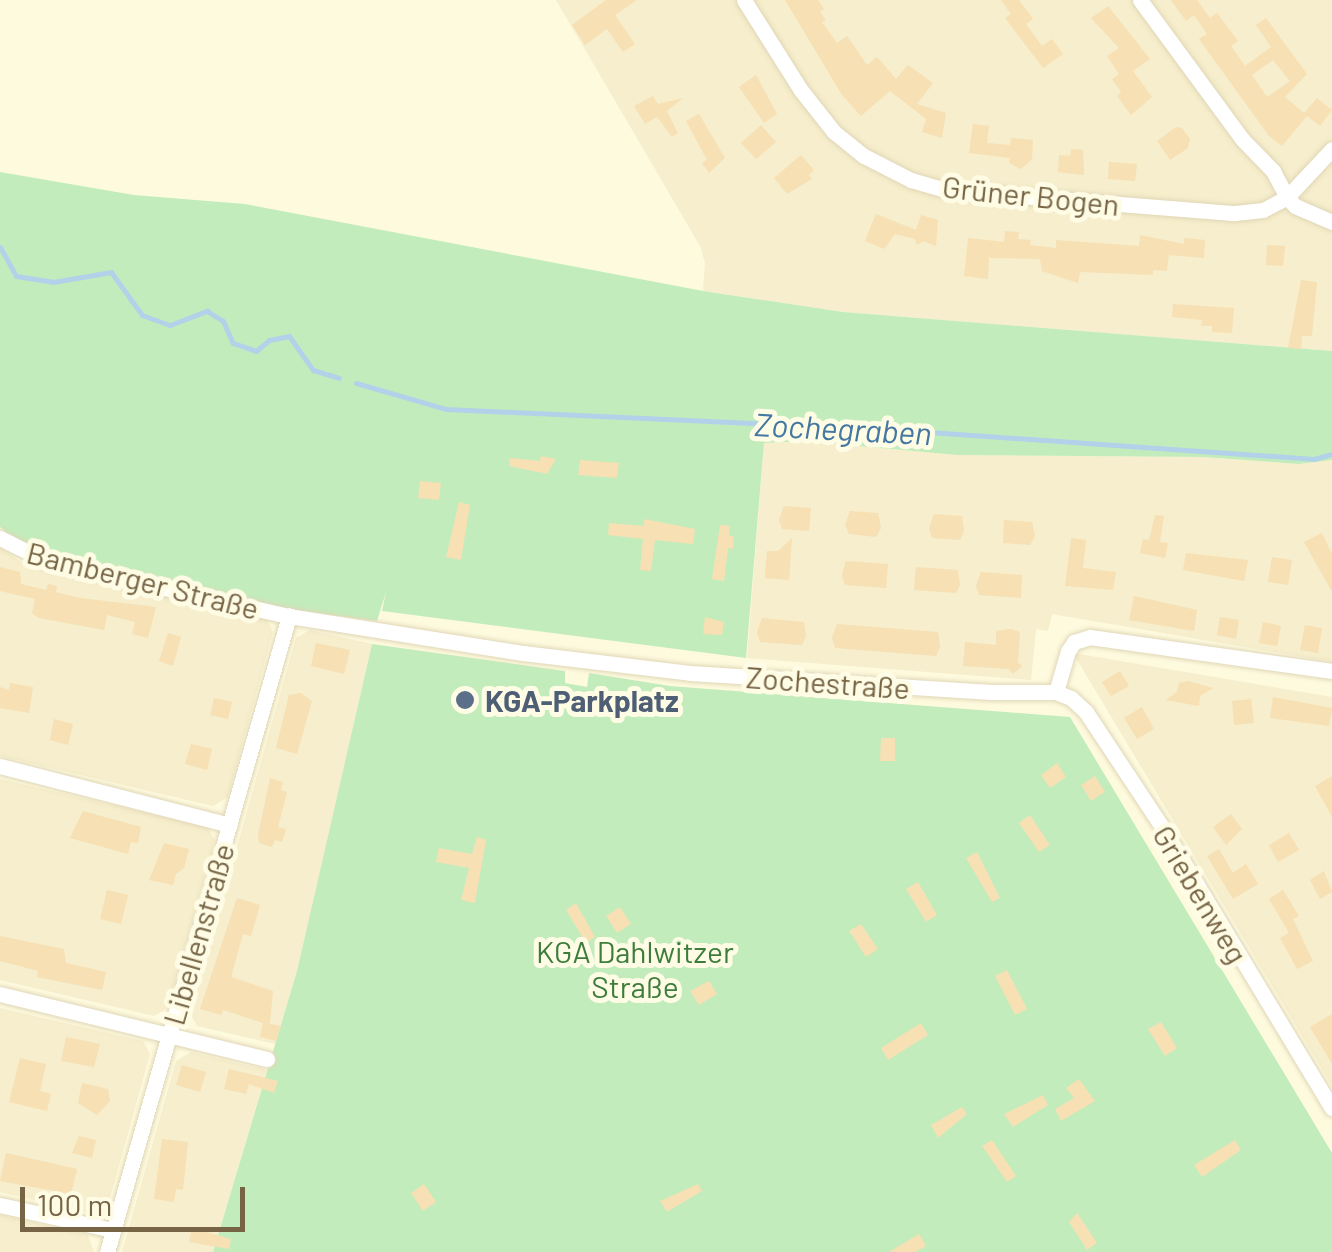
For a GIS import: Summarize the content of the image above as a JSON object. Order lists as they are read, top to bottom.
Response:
{
  "streets": {
    "street": [
      "Grüner Bogen",
      "Bamberger Straße",
      "Zochestraße",
      "Griebenweg",
      "Libellenstraße"
    ]
  },
  "crossings": [
    ["Bamberger Straße", "Zochestraße"],
    ["Bamberger Straße", "Libellenstraße"],
    ["Zochestraße", "Griebenweg"],
    ["Zochestraße", "Libellenstraße"]
  ],
  "water": ["Zochegraben"],
  "parks": ["KGA Dahlwitzer Straße"],
  "places": ["KGA-Parkplatz"],
  "scale_bar": "100 m"
}
